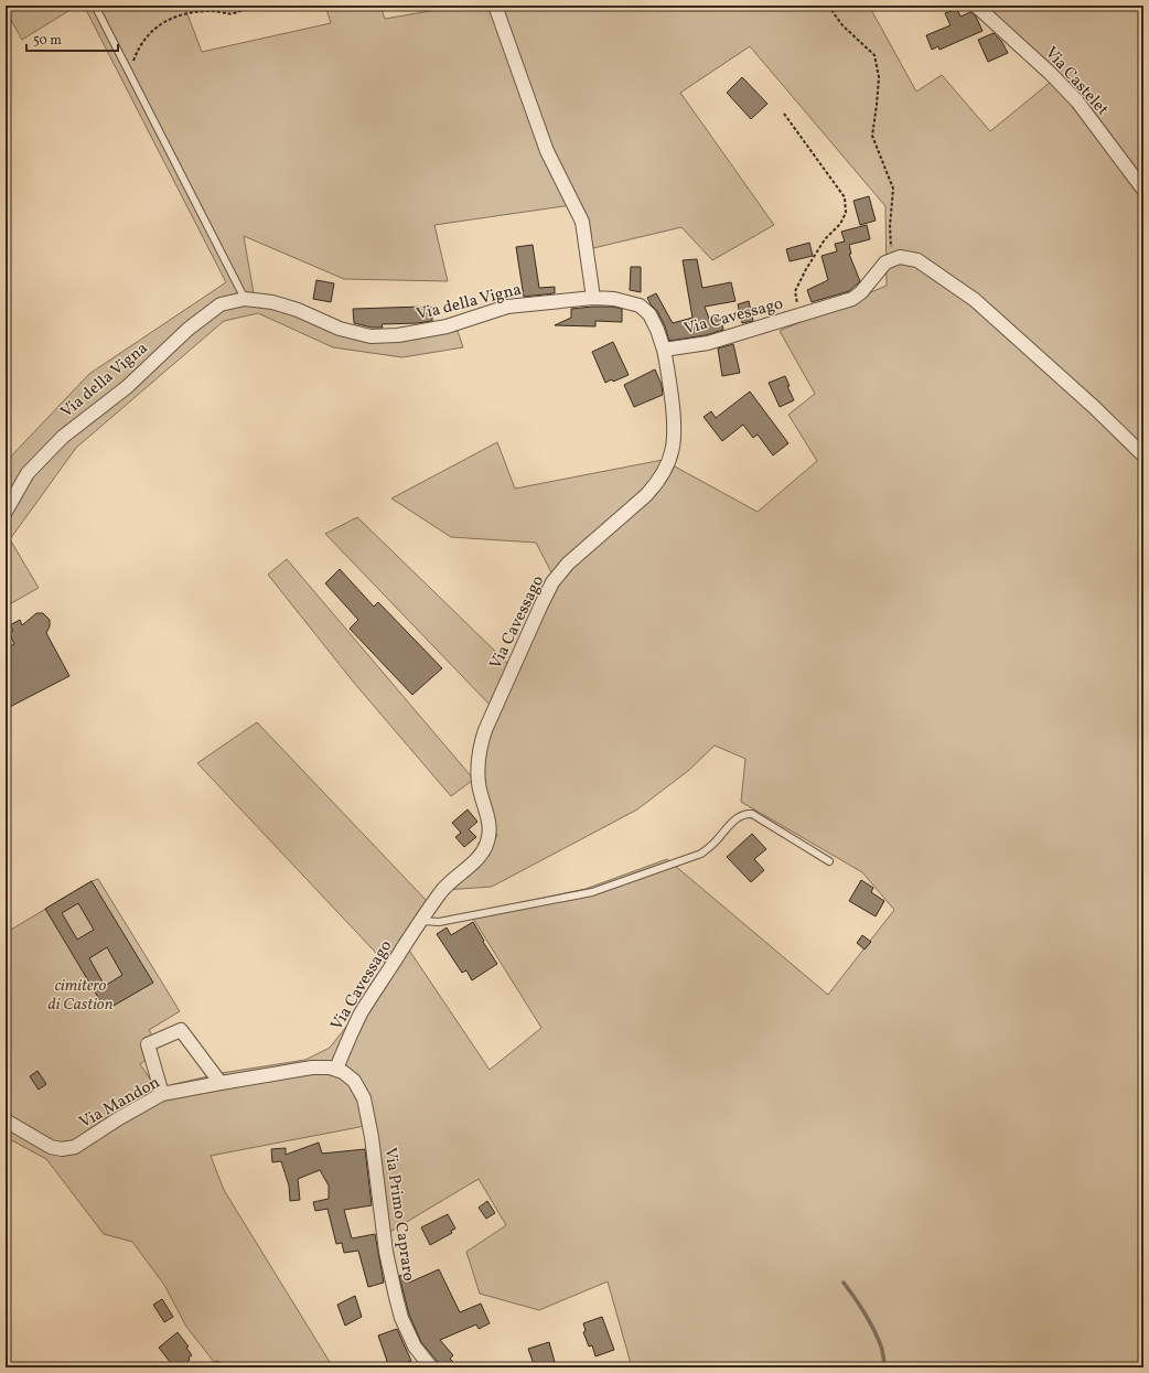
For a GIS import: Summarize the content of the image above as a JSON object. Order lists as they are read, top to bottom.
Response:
{
  "streets": {
    "street": [
      "Via Castelet",
      "Via della Vigna",
      "Via Cavessago",
      "Via Mandon",
      "Via Primo Capraro"
    ]
  },
  "crossings": [
    ["Via della Vigna", "Via Cavessago"],
    ["Via Cavessago", "Via Mandon"],
    ["Via Cavessago", "Via Primo Capraro"],
    ["Via Mandon", "Via Primo Capraro"]
  ],
  "parks": ["cimitero di Castion"],
  "scale_bar": "50 m"
}
